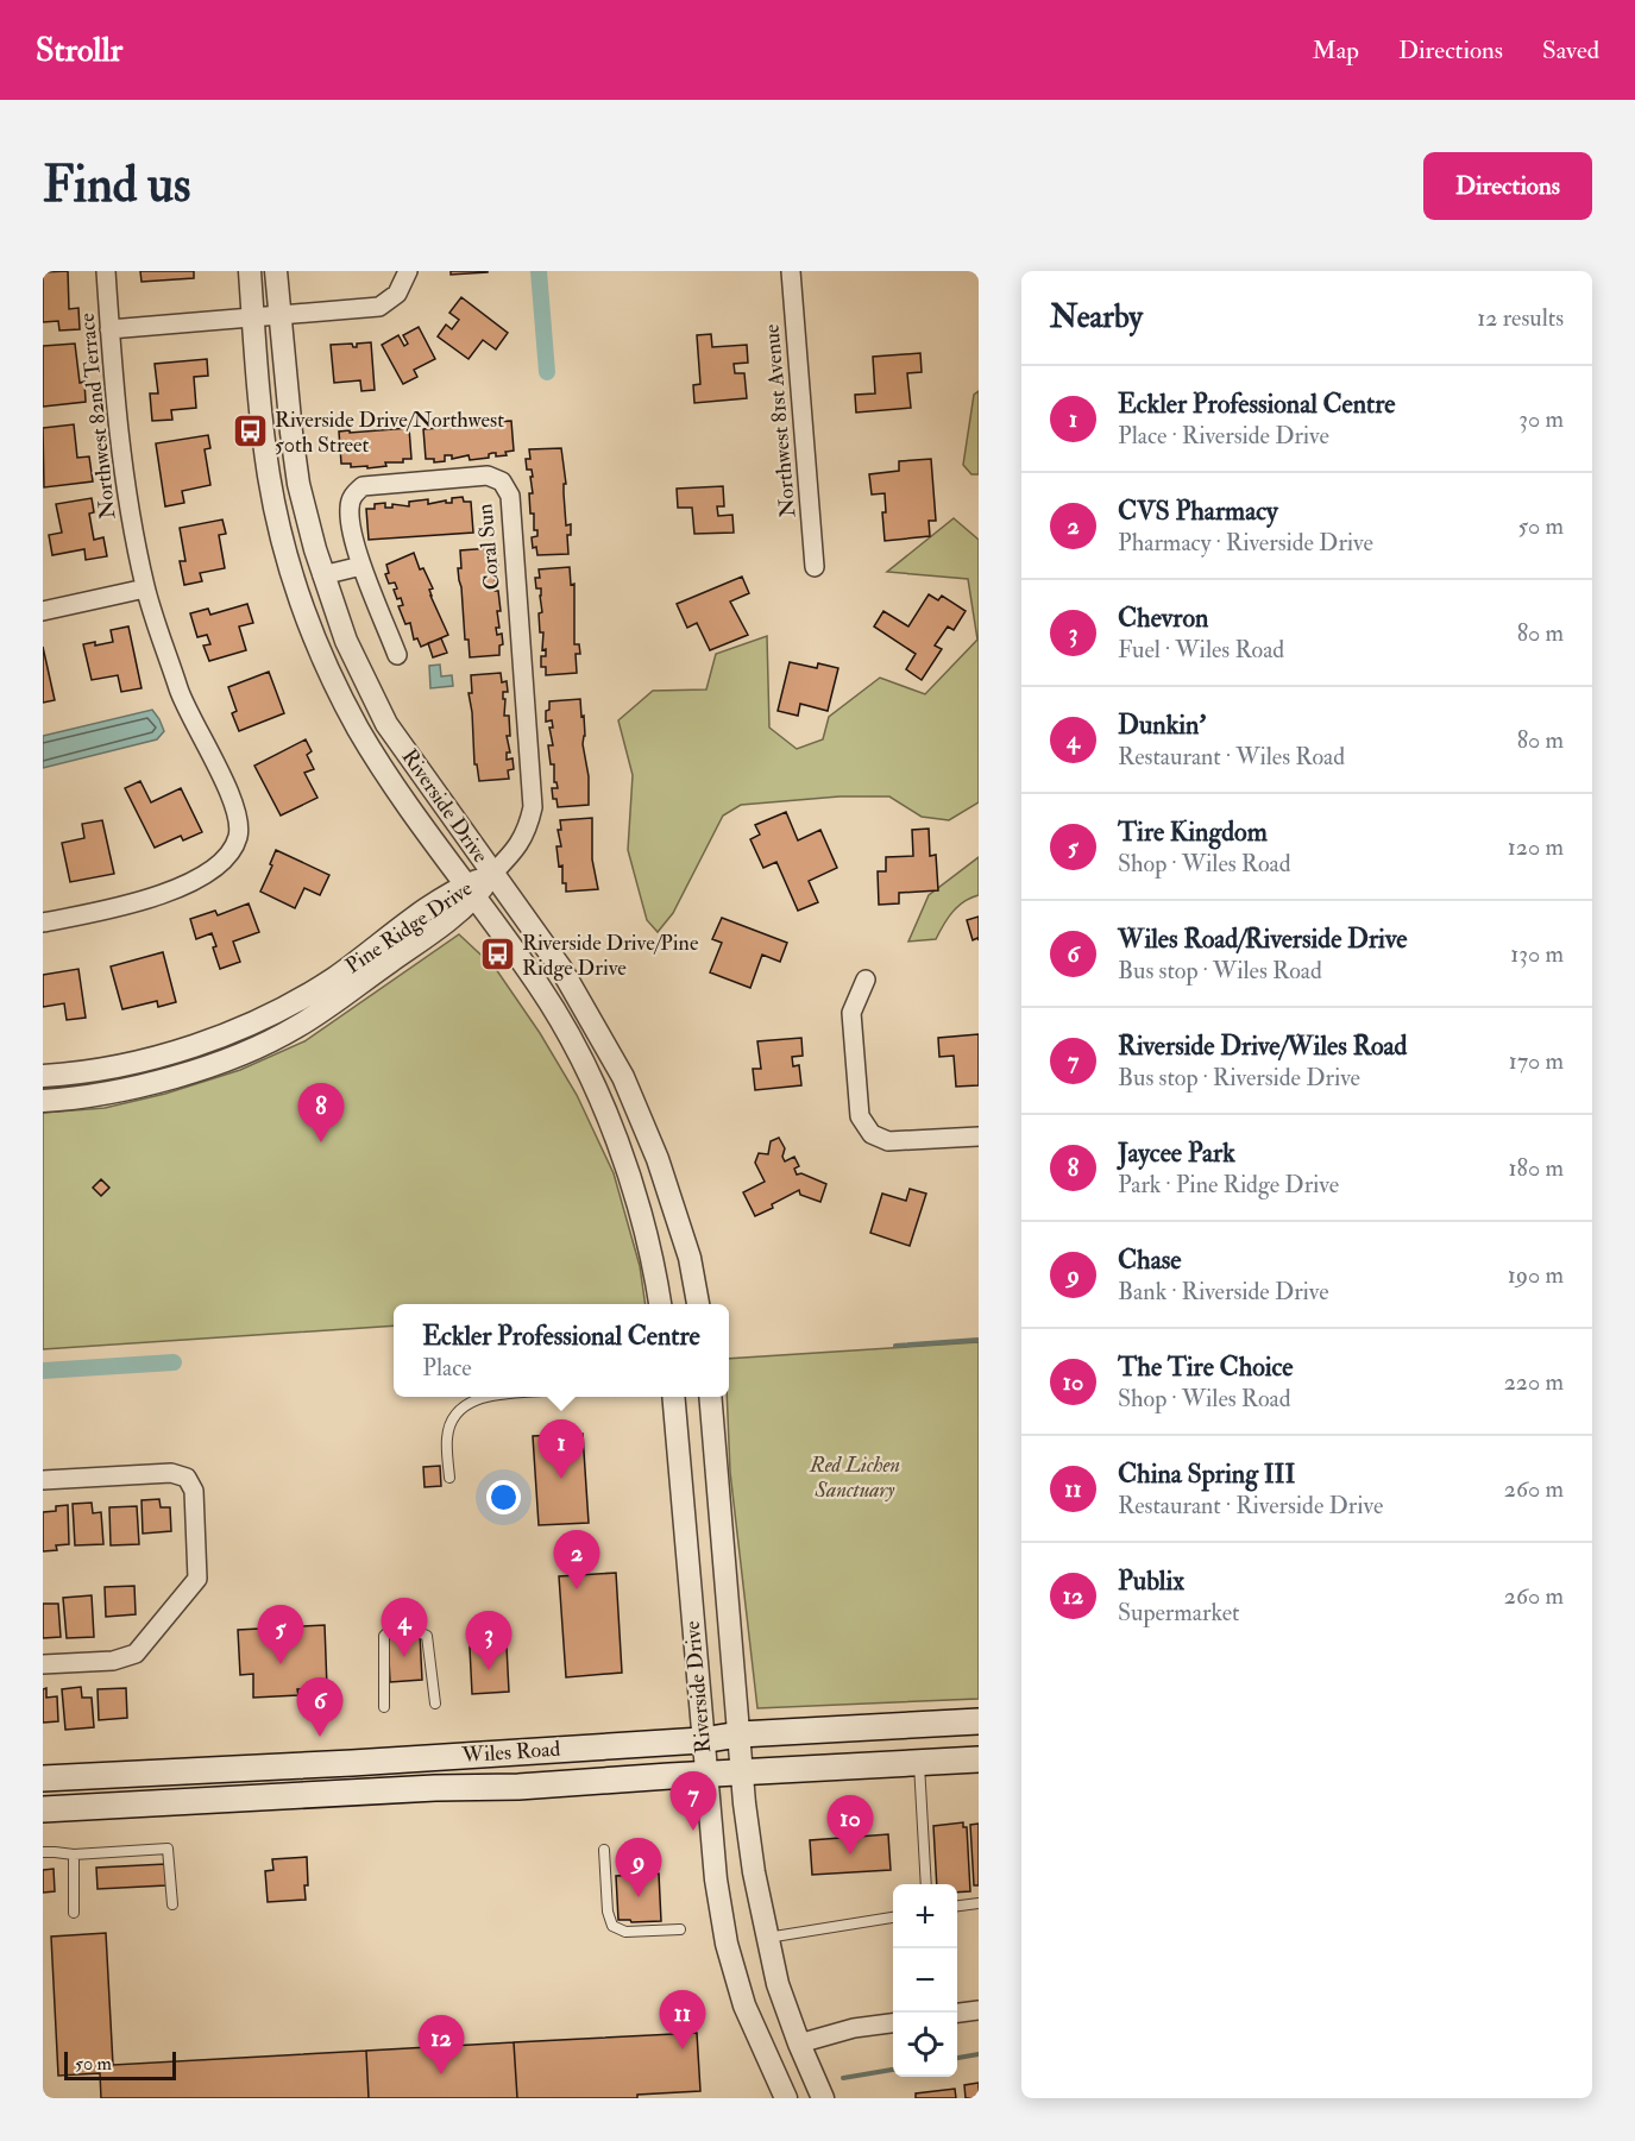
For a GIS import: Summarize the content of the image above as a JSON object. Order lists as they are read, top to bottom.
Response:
{
  "streets": {
    "main road": ["Wiles Road"],
    "street": [
      "Northwest 82nd Terrace",
      "Northwest 81st Avenue",
      "Coral Sun",
      "Riverside Drive",
      "Pine Ridge Drive"
    ]
  },
  "crossings": [
    ["Coral Sun", "Riverside Drive"],
    ["Coral Sun", "Pine Ridge Drive"],
    ["Riverside Drive", "Pine Ridge Drive"],
    ["Riverside Drive", "Wiles Road"]
  ],
  "parks": ["Red Lichen Sanctuary"],
  "places": {
    "bus stop": ["Riverside Drive/Northwest 50th Street", "Riverside Drive/Pine Ridge Drive"]
  },
  "scale_bar": "50 m",
  "page": {
    "header": "Strollr",
    "nav": ["Map", "Directions", "Saved"],
    "buttons": "Directions",
    "title": "Find us",
    "heading": ["Nearby", "12 results"],
    "list": [
      {
        "mark": "1",
        "name": "Eckler Professional Centre",
        "note": "Place · Riverside Drive",
        "value": "30 m"
      },
      {
        "mark": "2",
        "name": "CVS Pharmacy",
        "note": "Pharmacy · Riverside Drive",
        "value": "50 m"
      },
      {
        "mark": "3",
        "name": "Chevron",
        "note": "Fuel · Wiles Road",
        "value": "80 m"
      },
      {
        "mark": "4",
        "name": "Dunkin'",
        "note": "Restaurant · Wiles Road",
        "value": "80 m"
      },
      {
        "mark": "5",
        "name": "Tire Kingdom",
        "note": "Shop · Wiles Road",
        "value": "120 m"
      },
      {
        "mark": "6",
        "name": "Wiles Road/Riverside Drive",
        "note": "Bus stop · Wiles Road",
        "value": "130 m"
      },
      {
        "mark": "7",
        "name": "Riverside Drive/Wiles Road",
        "note": "Bus stop · Riverside Drive",
        "value": "170 m"
      },
      {
        "mark": "8",
        "name": "Jaycee Park",
        "note": "Park · Pine Ridge Drive",
        "value": "180 m"
      },
      {
        "mark": "9",
        "name": "Chase",
        "note": "Bank · Riverside Drive",
        "value": "190 m"
      },
      {
        "mark": "10",
        "name": "The Tire Choice",
        "note": "Shop · Wiles Road",
        "value": "220 m"
      },
      {
        "mark": "11",
        "name": "China Spring III",
        "note": "Restaurant · Riverside Drive",
        "value": "260 m"
      },
      {
        "mark": "12",
        "name": "Publix",
        "note": "Supermarket",
        "value": "260 m"
      }
    ],
    "pins": [
      "8",
      "1",
      "2",
      "4",
      "5",
      "3",
      "6",
      "7",
      "10",
      "9",
      "11",
      "12"
    ],
    "popup": ["Eckler Professional Centre", "Place"],
    "map_buttons": ["+", "−"],
    "scale": "50 m"
  }
}
